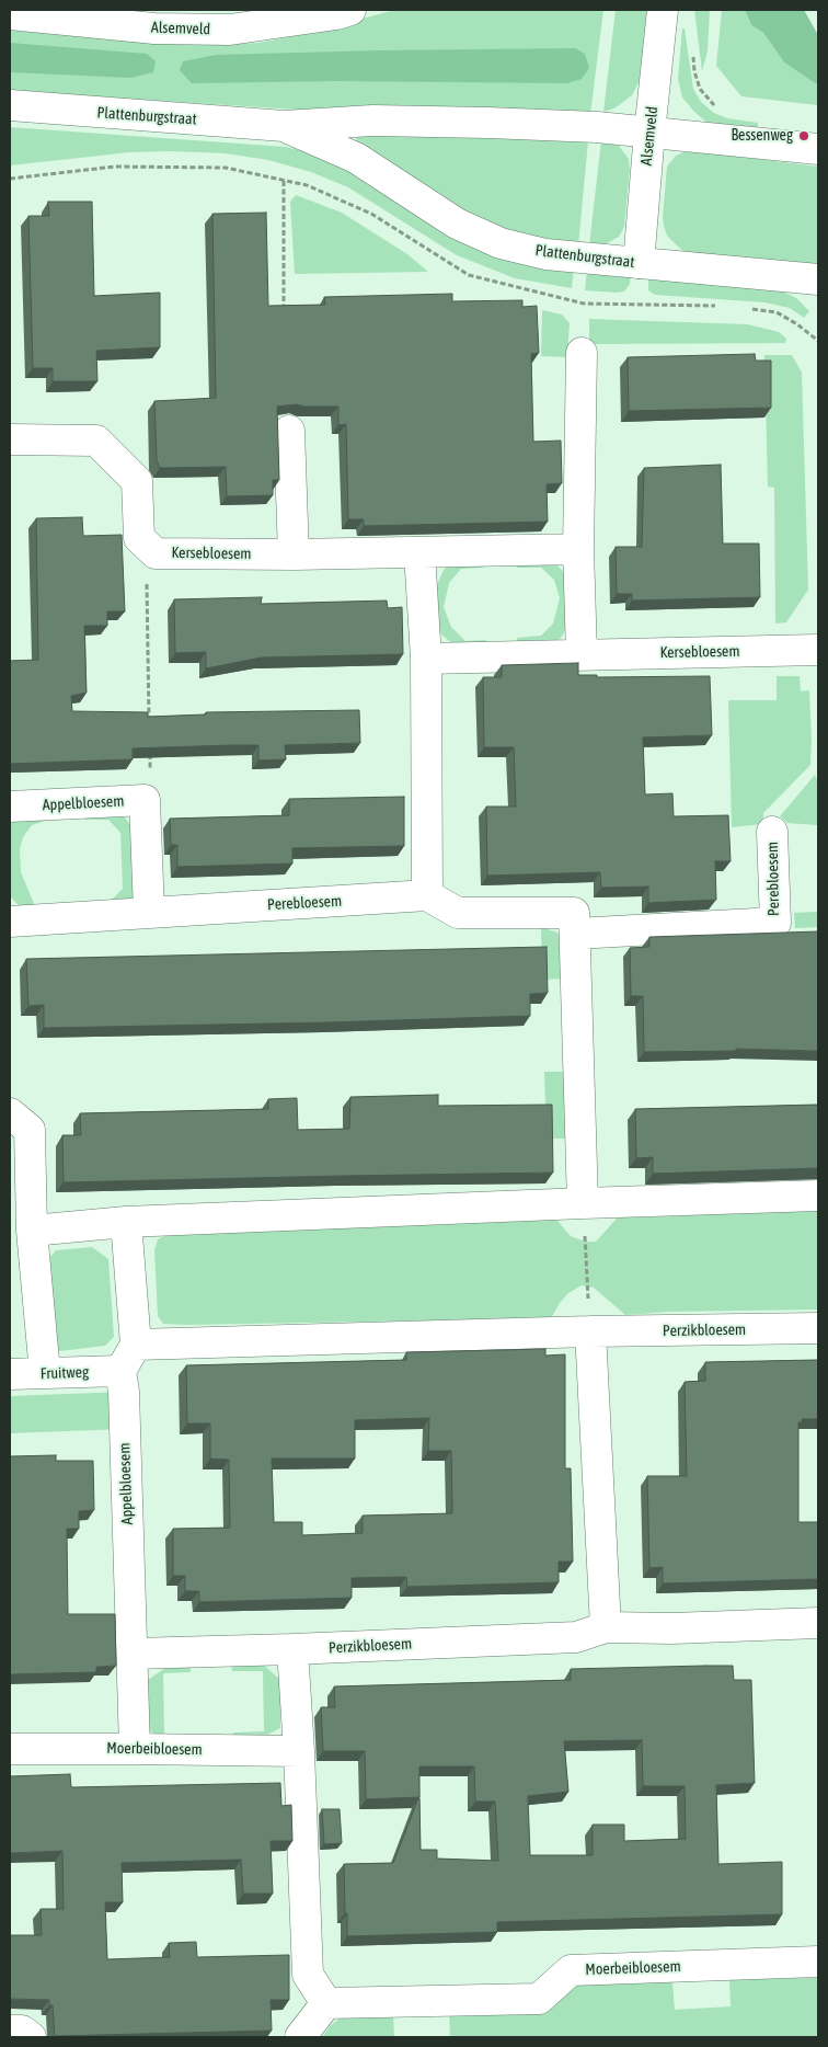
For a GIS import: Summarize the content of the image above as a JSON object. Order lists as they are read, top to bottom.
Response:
{
  "streets": {
    "street": [
      "Alsemveld",
      "Plattenburgstraat",
      "Kersebloesem",
      "Appelbloesem",
      "Perebloesem",
      "Perzikbloesem",
      "Fruitweg",
      "Moerbeibloesem"
    ]
  },
  "crossings": [
    ["Alsemveld", "Plattenburgstraat"],
    ["Appelbloesem", "Perebloesem"],
    ["Appelbloesem", "Perzikbloesem"],
    ["Appelbloesem", "Fruitweg"],
    ["Appelbloesem", "Moerbeibloesem"]
  ],
  "places": ["Bessenweg"]
}
